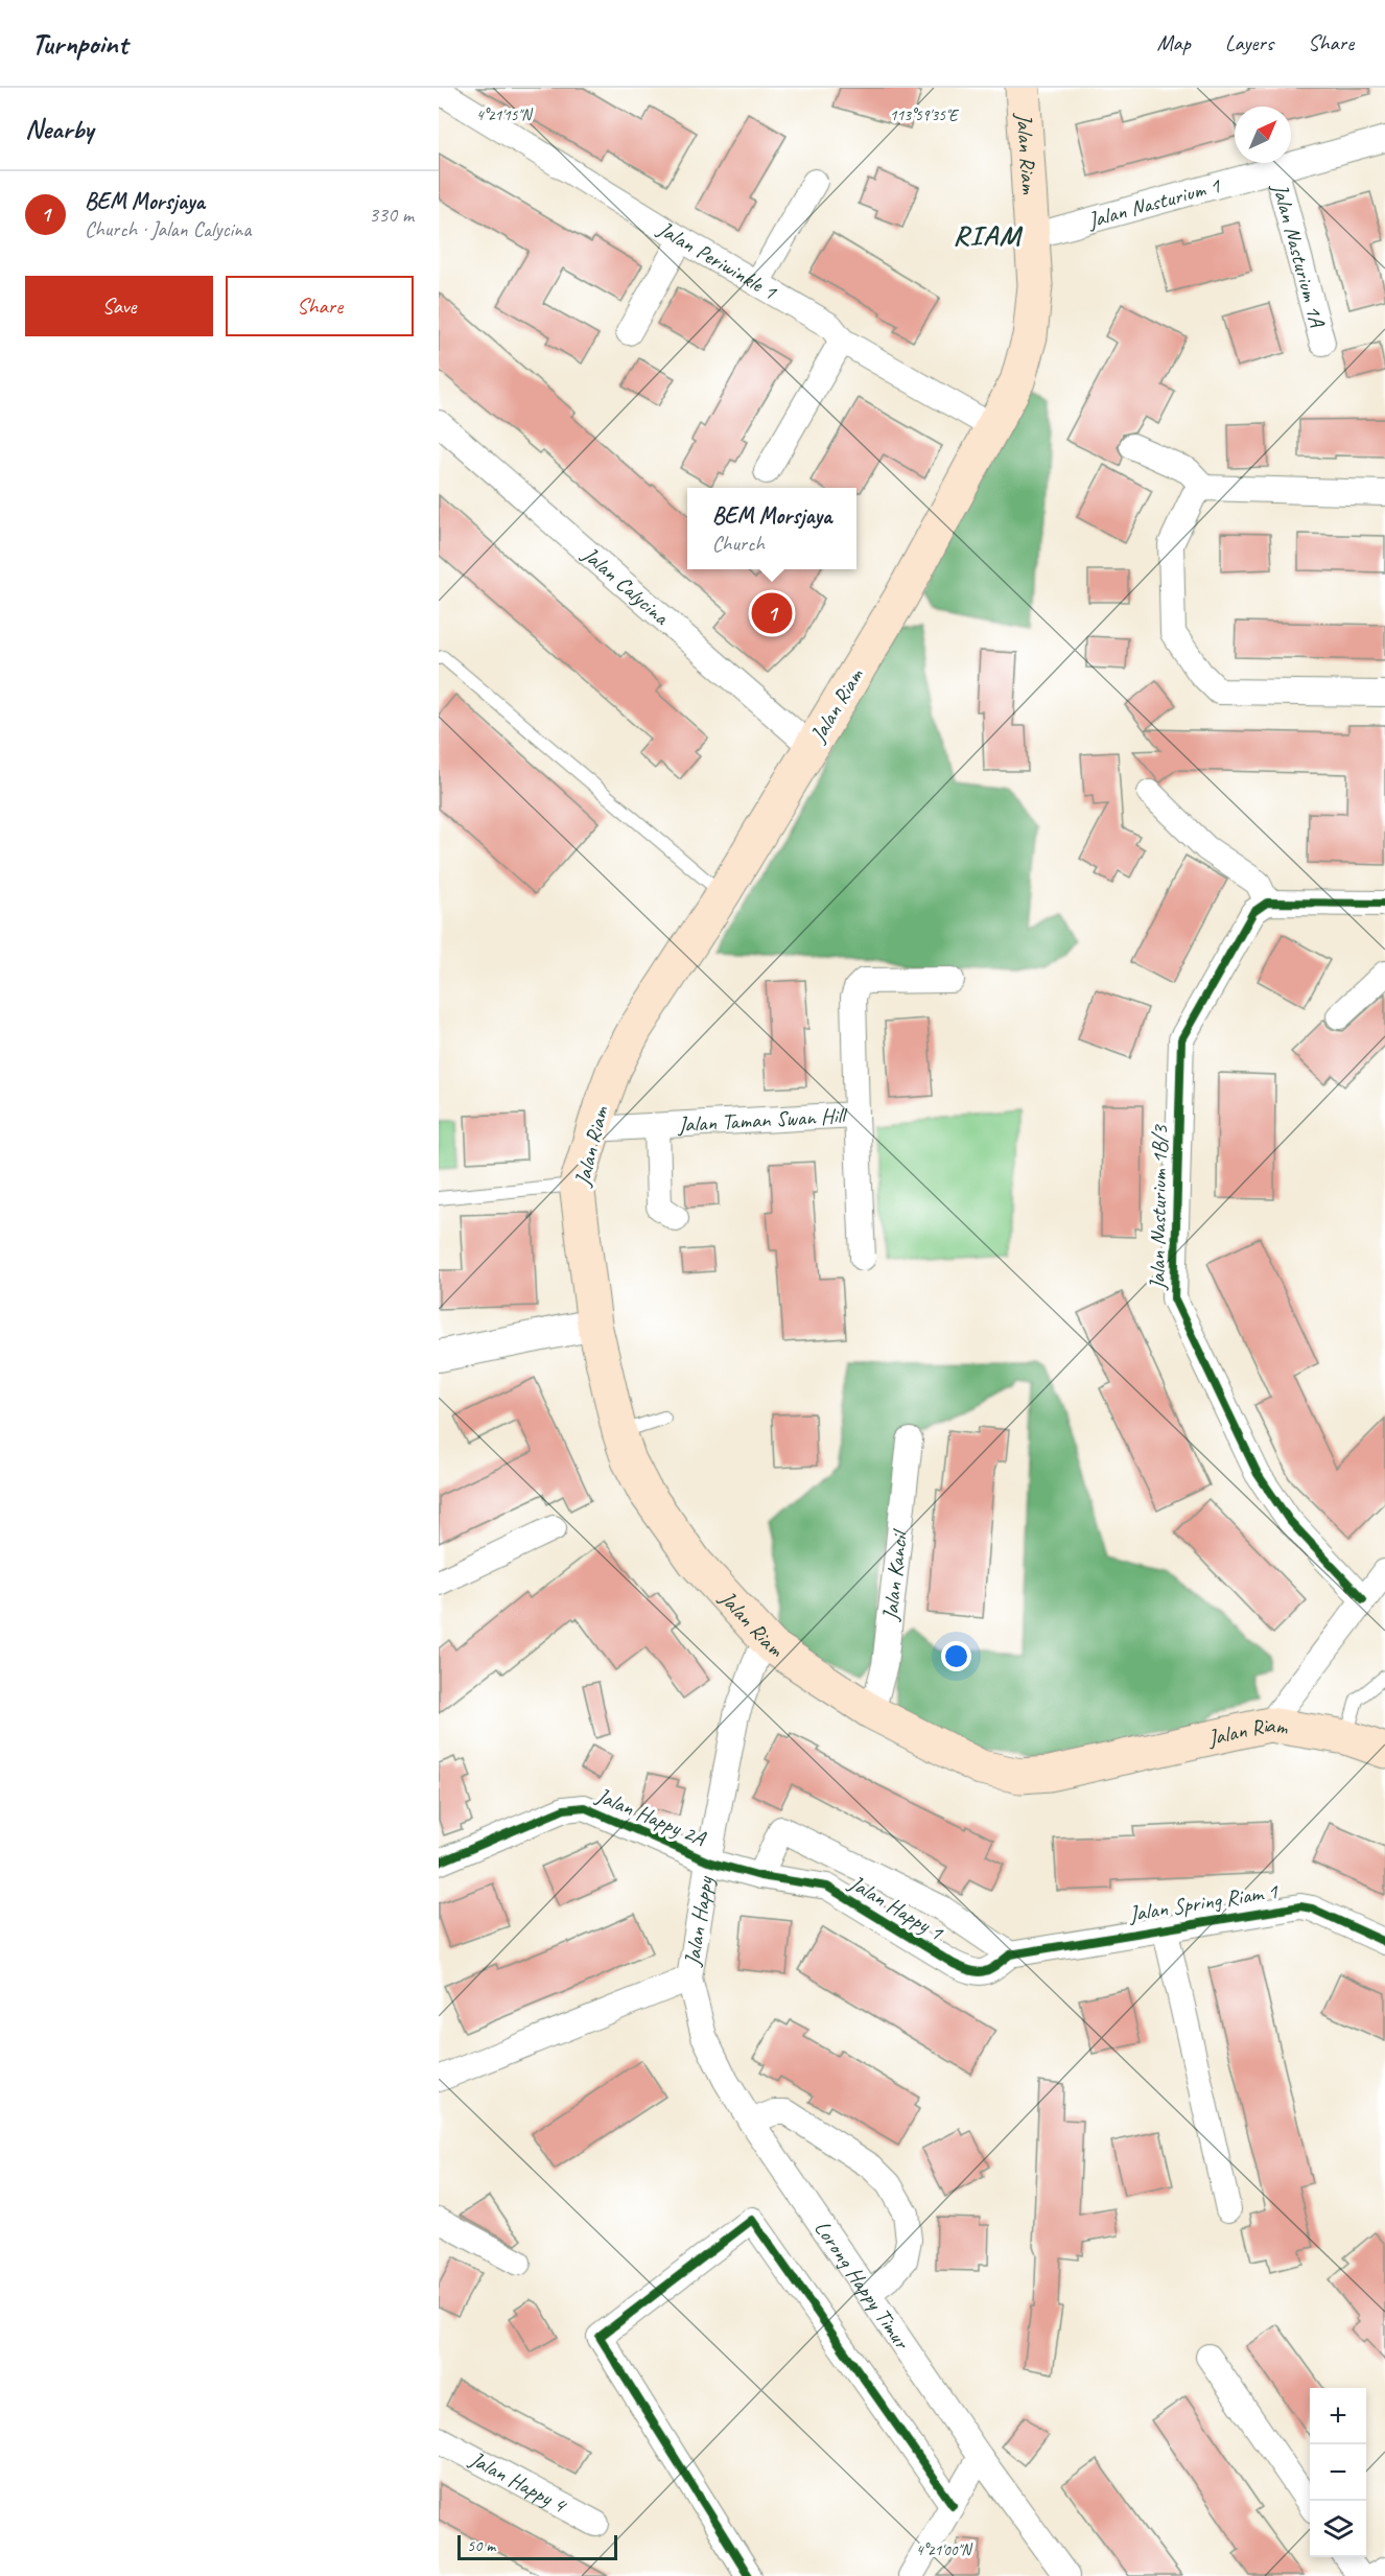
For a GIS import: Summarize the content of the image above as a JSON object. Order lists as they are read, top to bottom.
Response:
{
  "streets": {
    "main road": ["Jalan Riam"],
    "street": [
      "Jalan Nasturium 1",
      "Jalan Nasturium 1A",
      "Jalan Periwinkle 1",
      "Jalan Calycina",
      "Jalan Taman Swan Hill",
      "Jalan Nasturium 1B/3",
      "Jalan Kancil",
      "Jalan Happy 2A",
      "Jalan Spring Riam 1",
      "Jalan Happy 1",
      "Jalan Happy",
      "Lorong Happy Timur",
      "Jalan Happy 4"
    ]
  },
  "crossings": [
    ["Jalan Riam", "Jalan Nasturium 1"],
    ["Jalan Riam", "Jalan Periwinkle 1"],
    ["Jalan Riam", "Jalan Calycina"],
    ["Jalan Riam", "Jalan Taman Swan Hill"],
    ["Jalan Riam", "Jalan Kancil"],
    ["Jalan Riam", "Jalan Happy"],
    ["Jalan Nasturium 1", "Jalan Nasturium 1A"],
    ["Jalan Happy 2A", "Jalan Happy 1"],
    ["Jalan Happy 2A", "Jalan Happy"],
    ["Jalan Spring Riam 1", "Jalan Happy 1"],
    ["Jalan Happy 1", "Jalan Happy"],
    ["Jalan Happy", "Lorong Happy Timur"]
  ],
  "districts": ["RIAM"],
  "scale_bar": "50 m",
  "north": "top right",
  "page": {
    "header": "Turnpoint",
    "nav": ["Map", "Layers", "Share"],
    "heading": "Nearby",
    "list": [
      {
        "mark": "1",
        "name": "BEM Morsjaya",
        "note": "Church · Jalan Calycina",
        "value": "330 m"
      }
    ],
    "buttons": ["Save", "Share"],
    "popup": ["BEM Morsjaya", "Church"],
    "pins": "1",
    "map_buttons": ["+", "−"],
    "scale": "50 m"
  },
  "coordinates": ["4°21'15\"N", "113°59'35\"E", "4°21'00\"N"]
}
